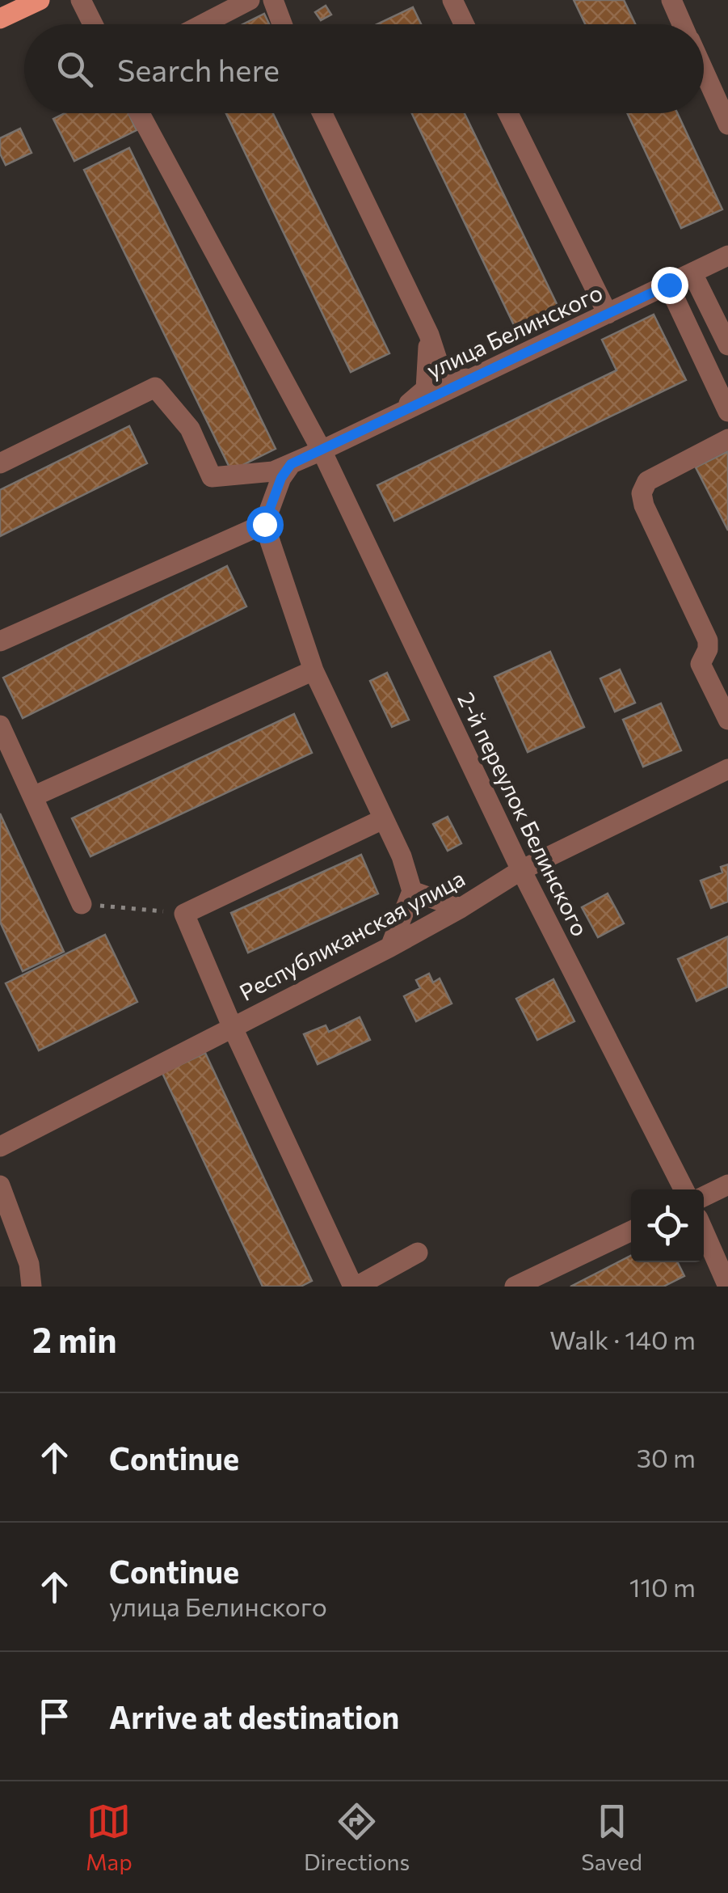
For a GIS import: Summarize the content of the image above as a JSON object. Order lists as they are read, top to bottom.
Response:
{
  "streets": {
    "street": ["улица Белинского", "2-й переулок Белинского", "Республиканская улица"]
  },
  "crossings": [
    ["улица Белинского", "2-й переулок Белинского"],
    ["2-й переулок Белинского", "Республиканская улица"]
  ],
  "page": {
    "search": "Search here",
    "heading": ["2 min", "Walk · 140 m"],
    "list": [
      ["Continue", "30 m"],
      ["Continue", "улица Белинского", "110 m"],
      "Arrive at destination"
    ],
    "nav": ["Map", "Directions", "Saved"]
  }
}
